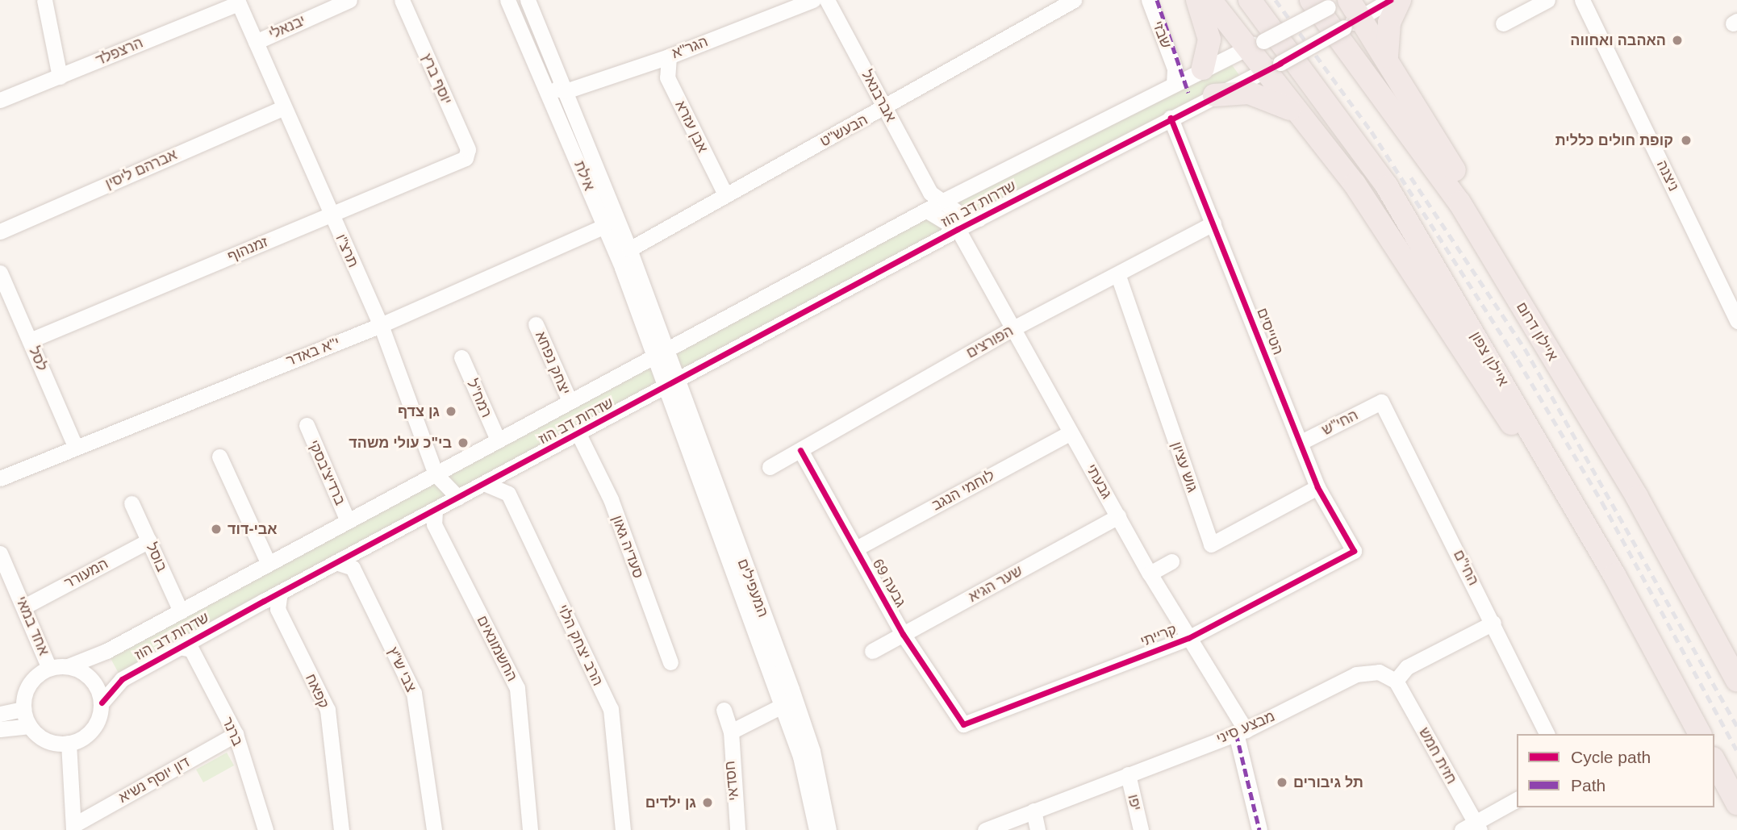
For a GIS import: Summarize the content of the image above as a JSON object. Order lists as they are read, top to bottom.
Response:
{
  "streets": {
    "highway": ["איילון דרום", "איילון צפון"],
    "street": [
      "יבנאלי",
      "שבזי",
      "הגר\"א",
      "הרצפלד",
      "יוסף ברץ",
      "אברבנאל",
      "אבן עזרא",
      "הבעש\"ט",
      "אברהם ליסין",
      "אילת",
      "ניצנה",
      "שדרות דב הוז",
      "זמנהוף",
      "תרצ\"ו",
      "הטייסים",
      "הפורצים",
      "י\"א באדר",
      "לסל",
      "יצחק נפחא",
      "רמח\"ל",
      "החי\"ש",
      "גוש עציון",
      "ברדיצ'בסקי",
      "גבעתי",
      "לוחמי הנגב",
      "סעדיה גאון",
      "בוסל",
      "החי\"ם",
      "המעורר",
      "גבעה 69",
      "שער הגיא",
      "המעפילים",
      "אחד במאי",
      "קרייתי",
      "הרב יצחק הלוי",
      "החשמונאים",
      "צבי ש\"ץ",
      "קפאח",
      "מבצע סיני",
      "ברנר",
      "חזית חמש",
      "דון יוסף נשיא",
      "חסדאי",
      "יפו"
    ]
  },
  "crossings": [
    ["יבנאלי", "תרצ\"ו"],
    ["שבזי", "שדרות דב הוז"],
    ["הגר\"א", "אבן עזרא"],
    ["הגר\"א", "אילת"],
    ["הרצפלד", "תרצ\"ו"],
    ["יוסף ברץ", "זמנהוף"],
    ["אברבנאל", "הבעש\"ט"],
    ["אבן עזרא", "הבעש\"ט"],
    ["הבעש\"ט", "אילת"],
    ["אברהם ליסין", "תרצ\"ו"],
    ["אילת", "שדרות דב הוז"],
    ["אילת", "י\"א באדר"],
    ["אילת", "המעפילים"],
    ["שדרות דב הוז", "תרצ\"ו"],
    ["שדרות דב הוז", "הטייסים"],
    ["שדרות דב הוז", "איילון דרום"],
    ["שדרות דב הוז", "יצחק נפחא"],
    ["שדרות דב הוז", "רמח\"ל"],
    ["שדרות דב הוז", "ברדיצ'בסקי"],
    ["שדרות דב הוז", "גבעתי"],
    ["שדרות דב הוז", "סעדיה גאון"],
    ["שדרות דב הוז", "בוסל"],
    ["שדרות דב הוז", "המעפילים"],
    ["שדרות דב הוז", "אחד במאי"],
    ["שדרות דב הוז", "הרב יצחק הלוי"],
    ["שדרות דב הוז", "החשמונאים"],
    ["שדרות דב הוז", "צבי ש\"ץ"],
    ["שדרות דב הוז", "קפאח"],
    ["שדרות דב הוז", "ברנר"],
    ["זמנהוף", "תרצ\"ו"],
    ["זמנהוף", "לסל"],
    ["תרצ\"ו", "י\"א באדר"],
    ["הטייסים", "הפורצים"],
    ["הטייסים", "החי\"ש"],
    ["הטייסים", "גוש עציון"],
    ["הטייסים", "קרייתי"],
    ["הפורצים", "גוש עציון"],
    ["הפורצים", "גבעתי"],
    ["הפורצים", "גבעה 69"],
    ["י\"א באדר", "לסל"],
    ["החי\"ש", "החי\"ם"],
    ["גבעתי", "לוחמי הנגב"],
    ["גבעתי", "שער הגיא"],
    ["גבעתי", "קרייתי"],
    ["גבעתי", "מבצע סיני"],
    ["לוחמי הנגב", "גבעה 69"],
    ["בוסל", "המעורר"],
    ["המעורר", "אחד במאי"],
    ["גבעה 69", "שער הגיא"],
    ["גבעה 69", "קרייתי"],
    ["מבצע סיני", "חזית חמש"],
    ["מבצע סיני", "יפו"],
    ["ברנר", "דון יוסף נשיא"]
  ],
  "places": [
    "האהבה ואחווה",
    "קופת חולים כללית",
    "גן צדף",
    "בי\"כ עולי משהד",
    "אבי-דוד",
    "תל גיבורים",
    "גן ילדים"
  ],
  "legend": ["Cycle path", "Path"]
}
